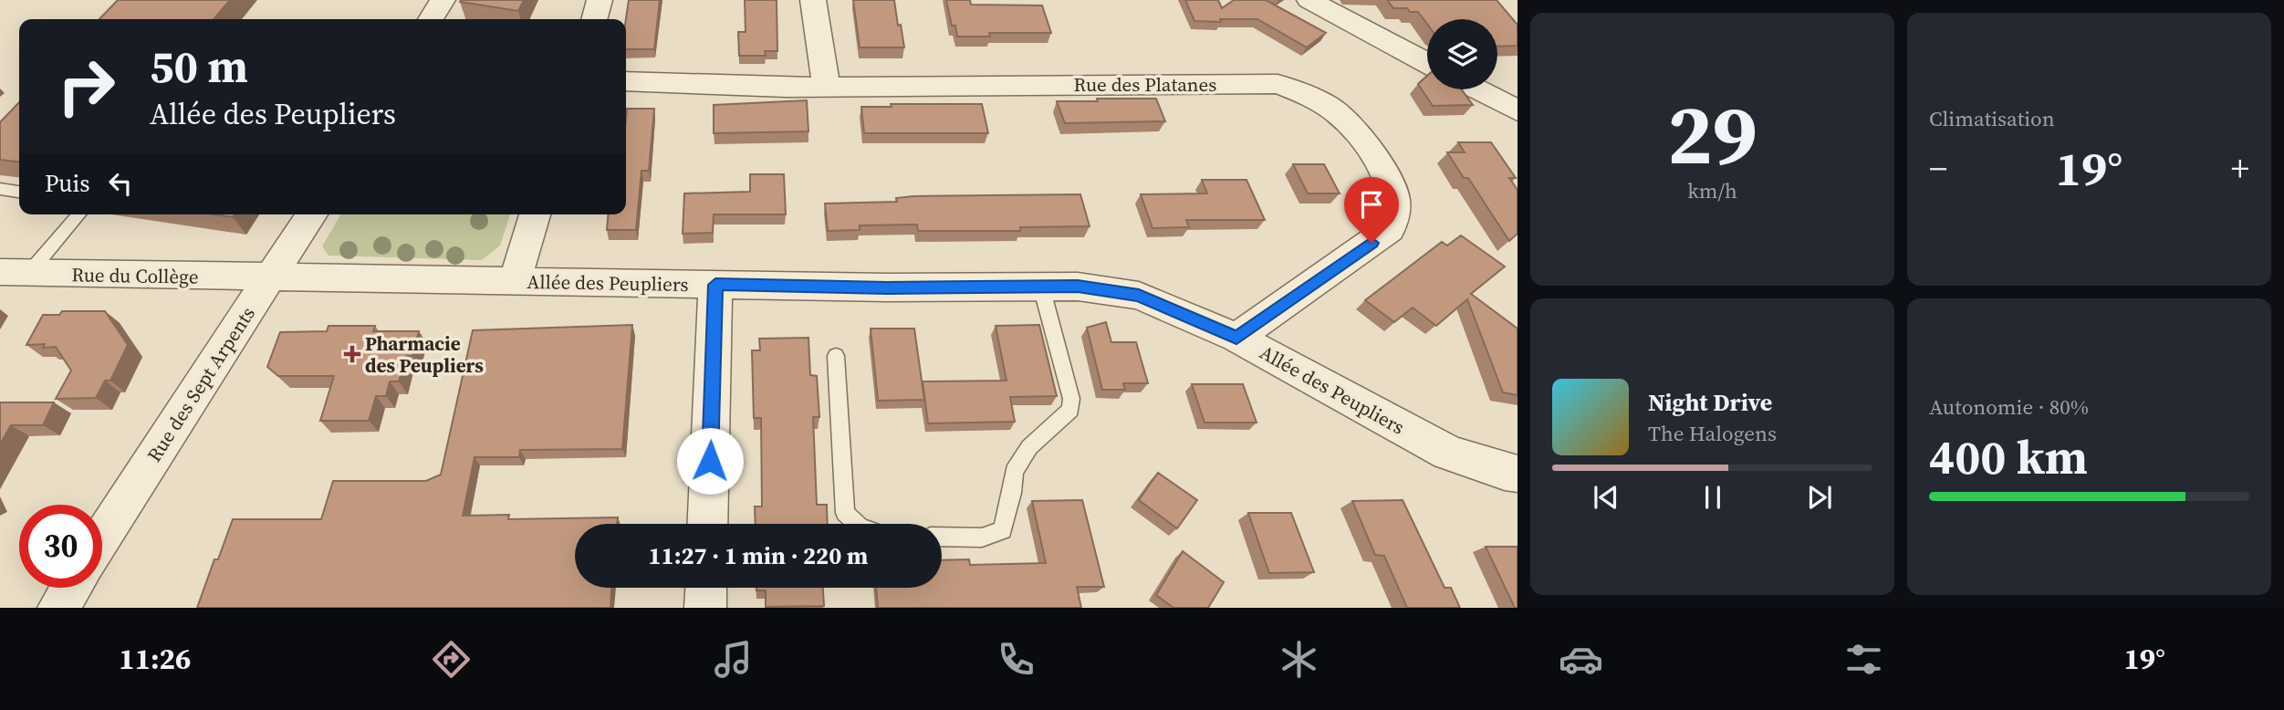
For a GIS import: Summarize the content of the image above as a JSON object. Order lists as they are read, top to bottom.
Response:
{
  "streets": {
    "street": [
      "Rue des Platanes",
      "Rue du Collège",
      "Allée des Peupliers",
      "Rue des Sept Arpents"
    ]
  },
  "crossings": [
    ["Rue des Platanes", "Allée des Peupliers"],
    ["Rue du Collège", "Allée des Peupliers"],
    ["Rue du Collège", "Rue des Sept Arpents"],
    ["Allée des Peupliers", "Rue des Sept Arpents"]
  ],
  "places": {
    "health": ["Pharmacie des Peupliers"]
  },
  "page": {
    "tile": [
      ["29", "km/h"],
      "Climatisation",
      ["Autonomie · 80%", "400 km"]
    ],
    "turn": ["50 m", "Allée des Peupliers"],
    "heat": ["−", "19°", "+"],
    "then": "Puis",
    "song": ["Night Drive", "The Halogens"],
    "limit": "30",
    "trip": "11:27 · 1 min · 220 m",
    "tabs": ["11:26", "19°"]
  }
}
